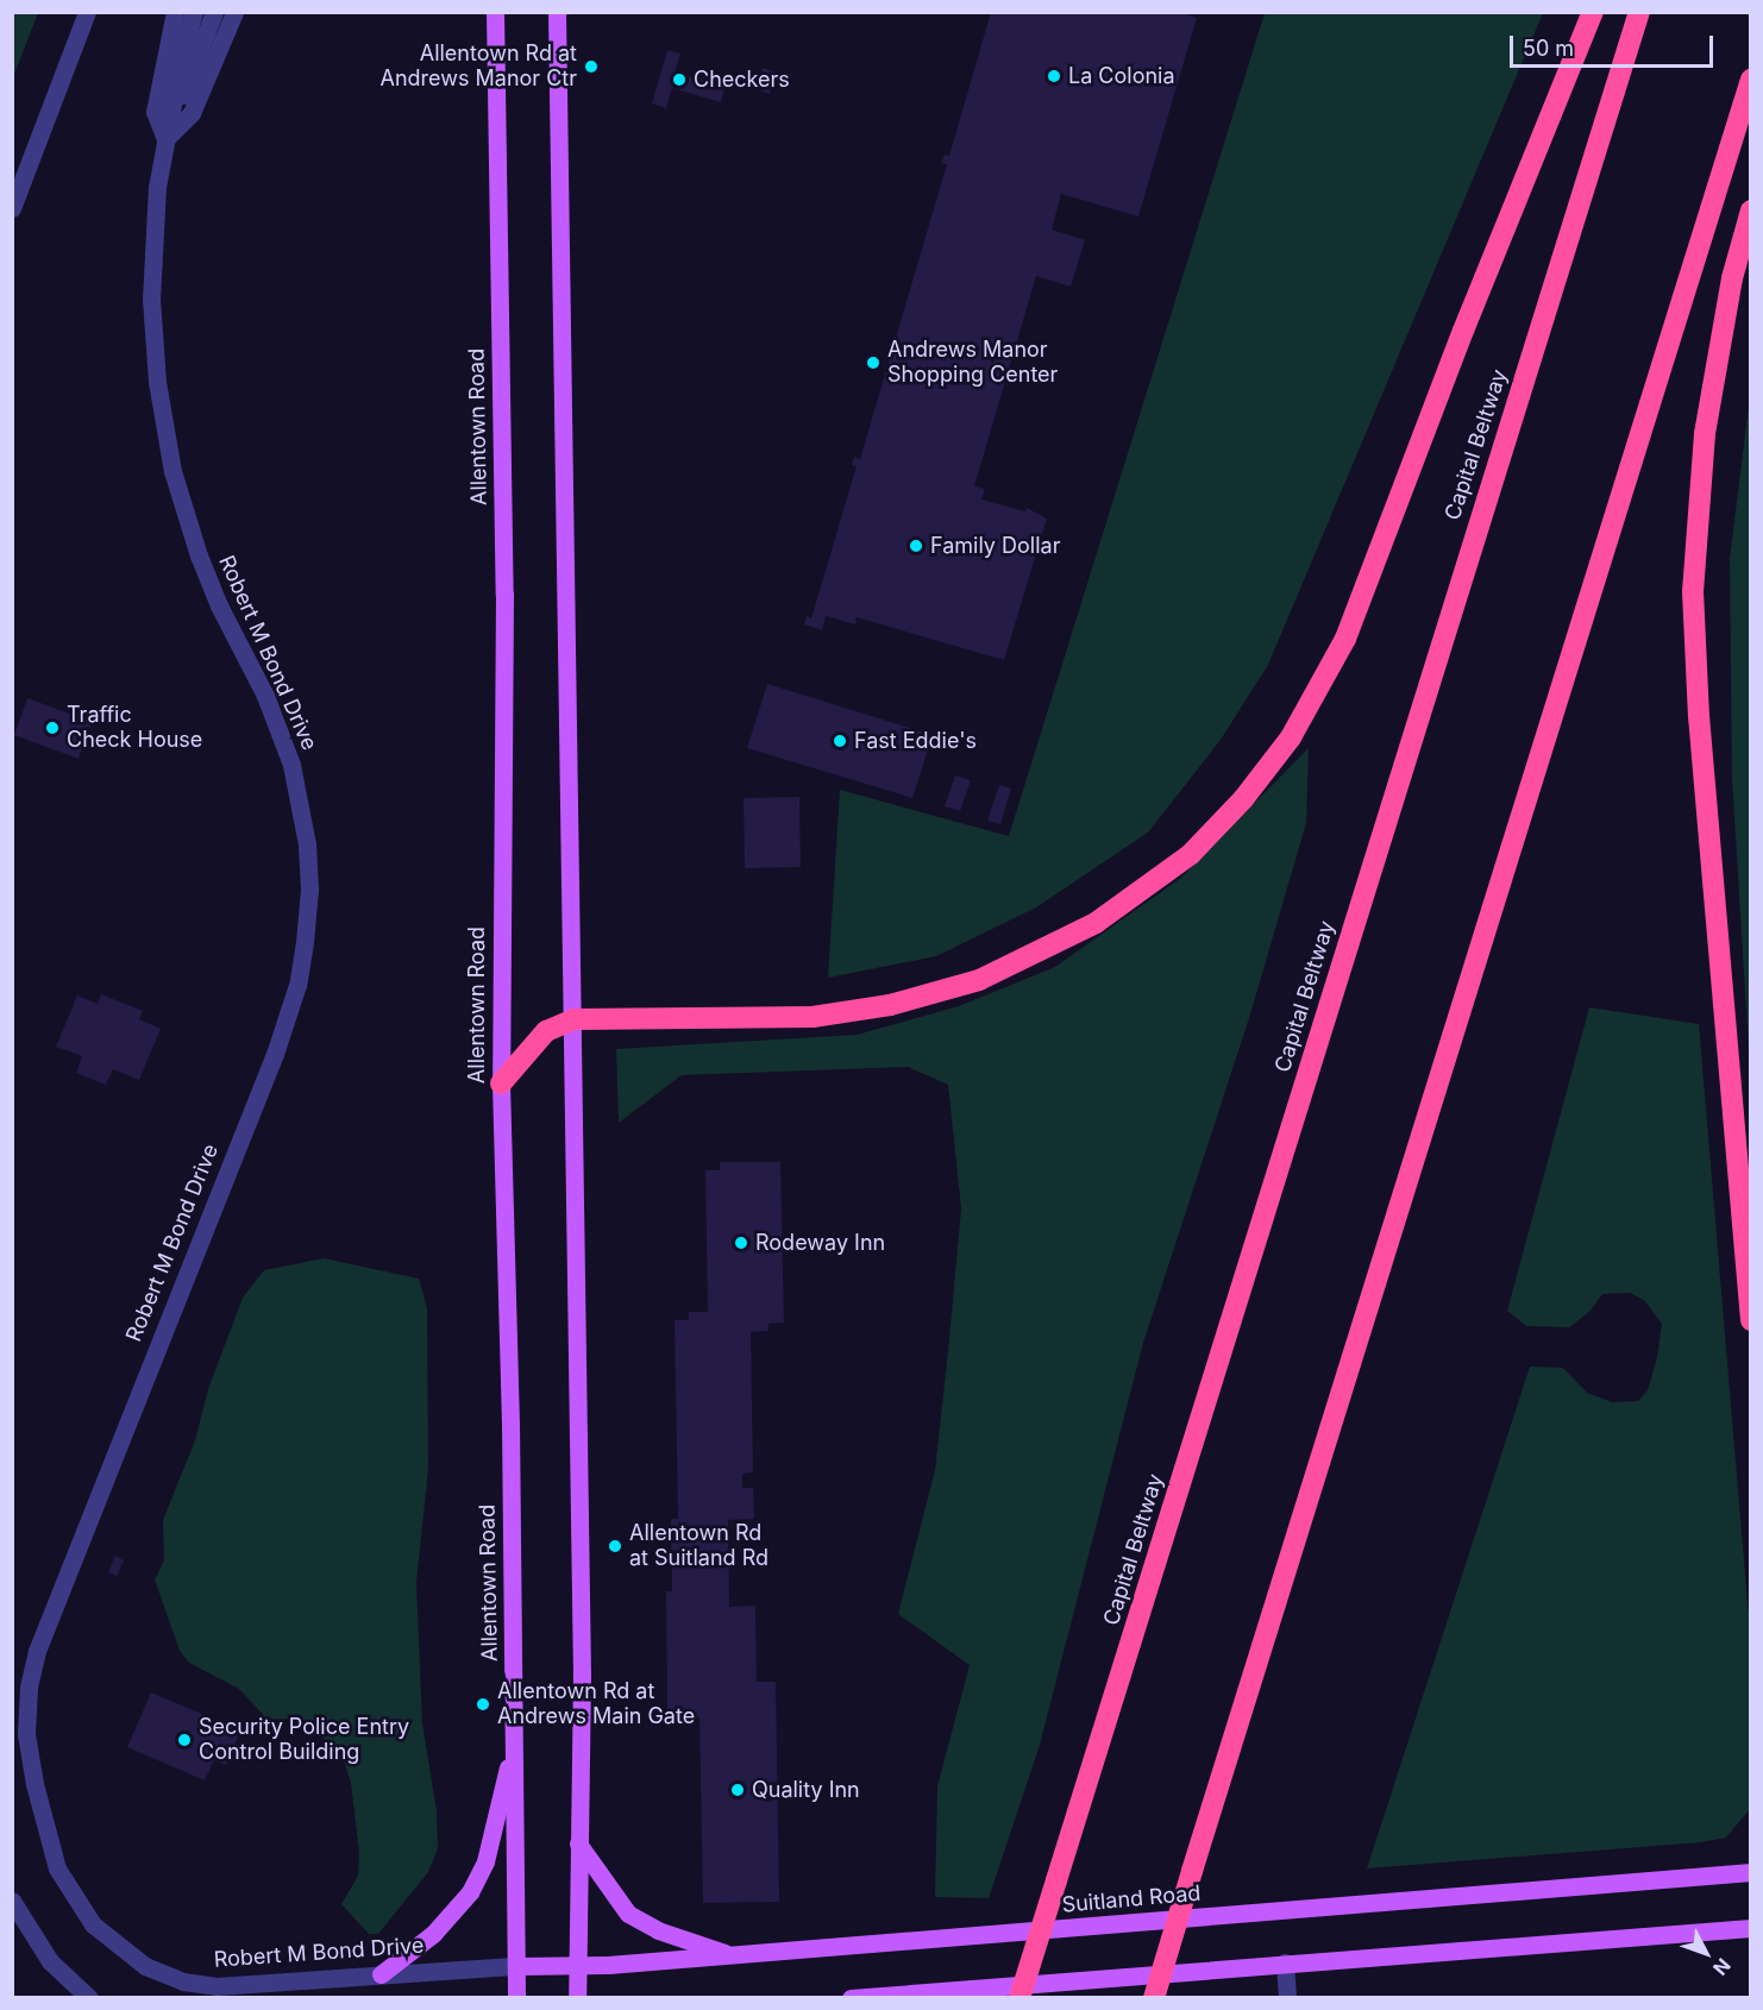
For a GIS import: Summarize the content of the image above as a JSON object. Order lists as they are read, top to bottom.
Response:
{
  "streets": {
    "highway": ["Capital Beltway"],
    "main road": ["Allentown Road", "Suitland Road"],
    "street": ["Robert M Bond Drive"]
  },
  "crossings": [
    ["Allentown Road", "Robert M Bond Drive"],
    ["Allentown Road", "Suitland Road"],
    ["Robert M Bond Drive", "Suitland Road"]
  ],
  "places": [
    "Allentown Rd at Andrews Manor Ctr",
    "La Colonia",
    "Checkers",
    "Andrews Manor Shopping Center",
    "Family Dollar",
    "Traffic Check House",
    "Fast Eddie's",
    "Rodeway Inn",
    "Allentown Rd at Suitland Rd",
    "Allentown Rd at Andrews Main Gate",
    "Security Police Entry Control Building",
    "Quality Inn"
  ],
  "scale_bar": "50 m",
  "north": "bottom right"
}
